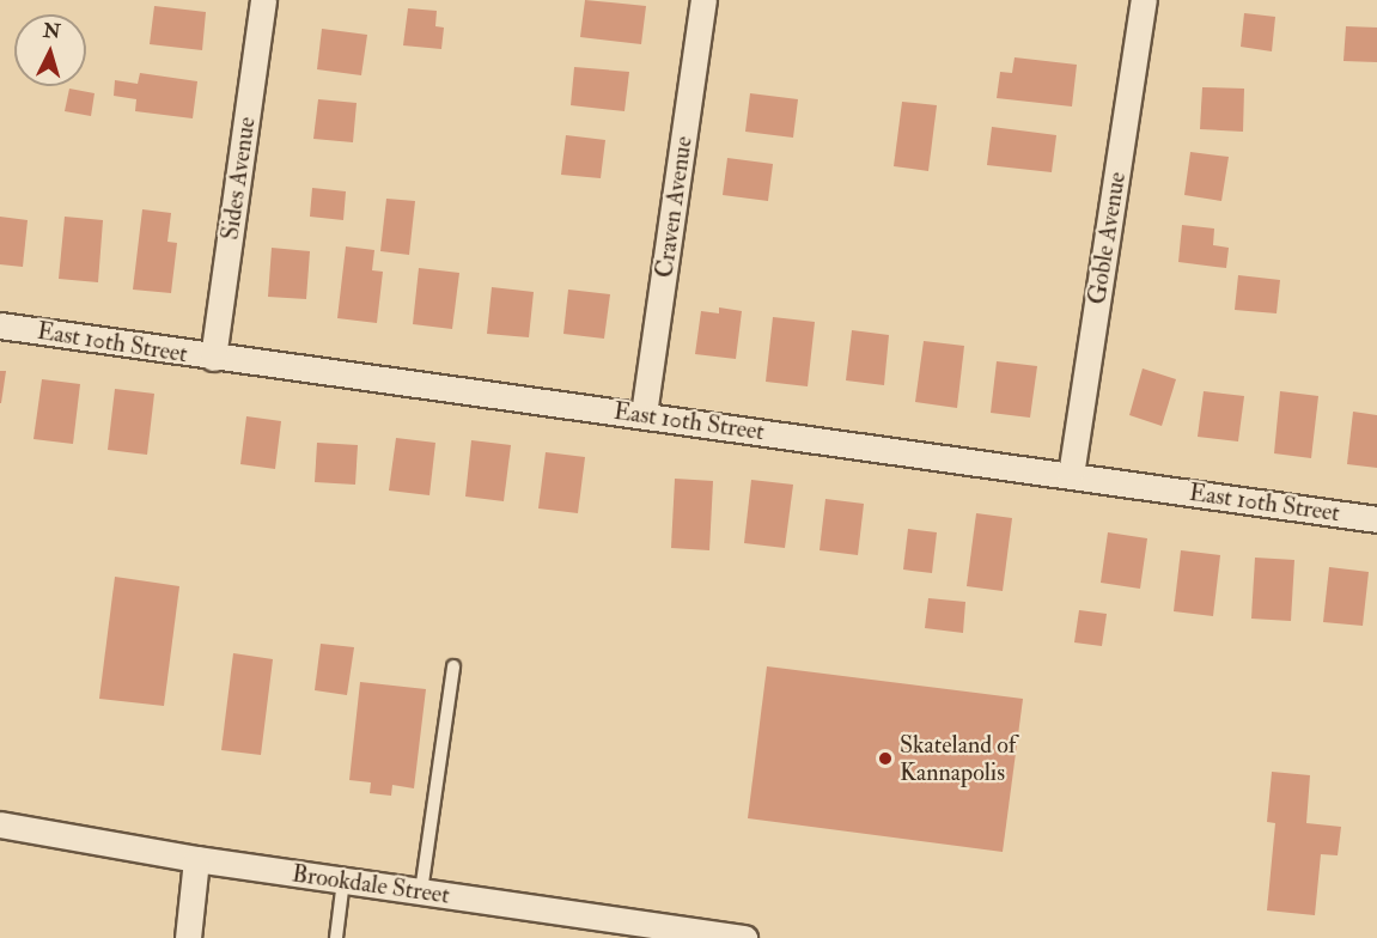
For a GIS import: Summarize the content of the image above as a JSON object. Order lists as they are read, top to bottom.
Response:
{
  "streets": {
    "street": [
      "Sides Avenue",
      "Craven Avenue",
      "Goble Avenue",
      "East 10th Street",
      "Brookdale Street"
    ]
  },
  "crossings": [
    ["Sides Avenue", "East 10th Street"],
    ["Craven Avenue", "East 10th Street"],
    ["Goble Avenue", "East 10th Street"]
  ],
  "places": ["Skateland of Kannapolis"],
  "north": "top"
}
